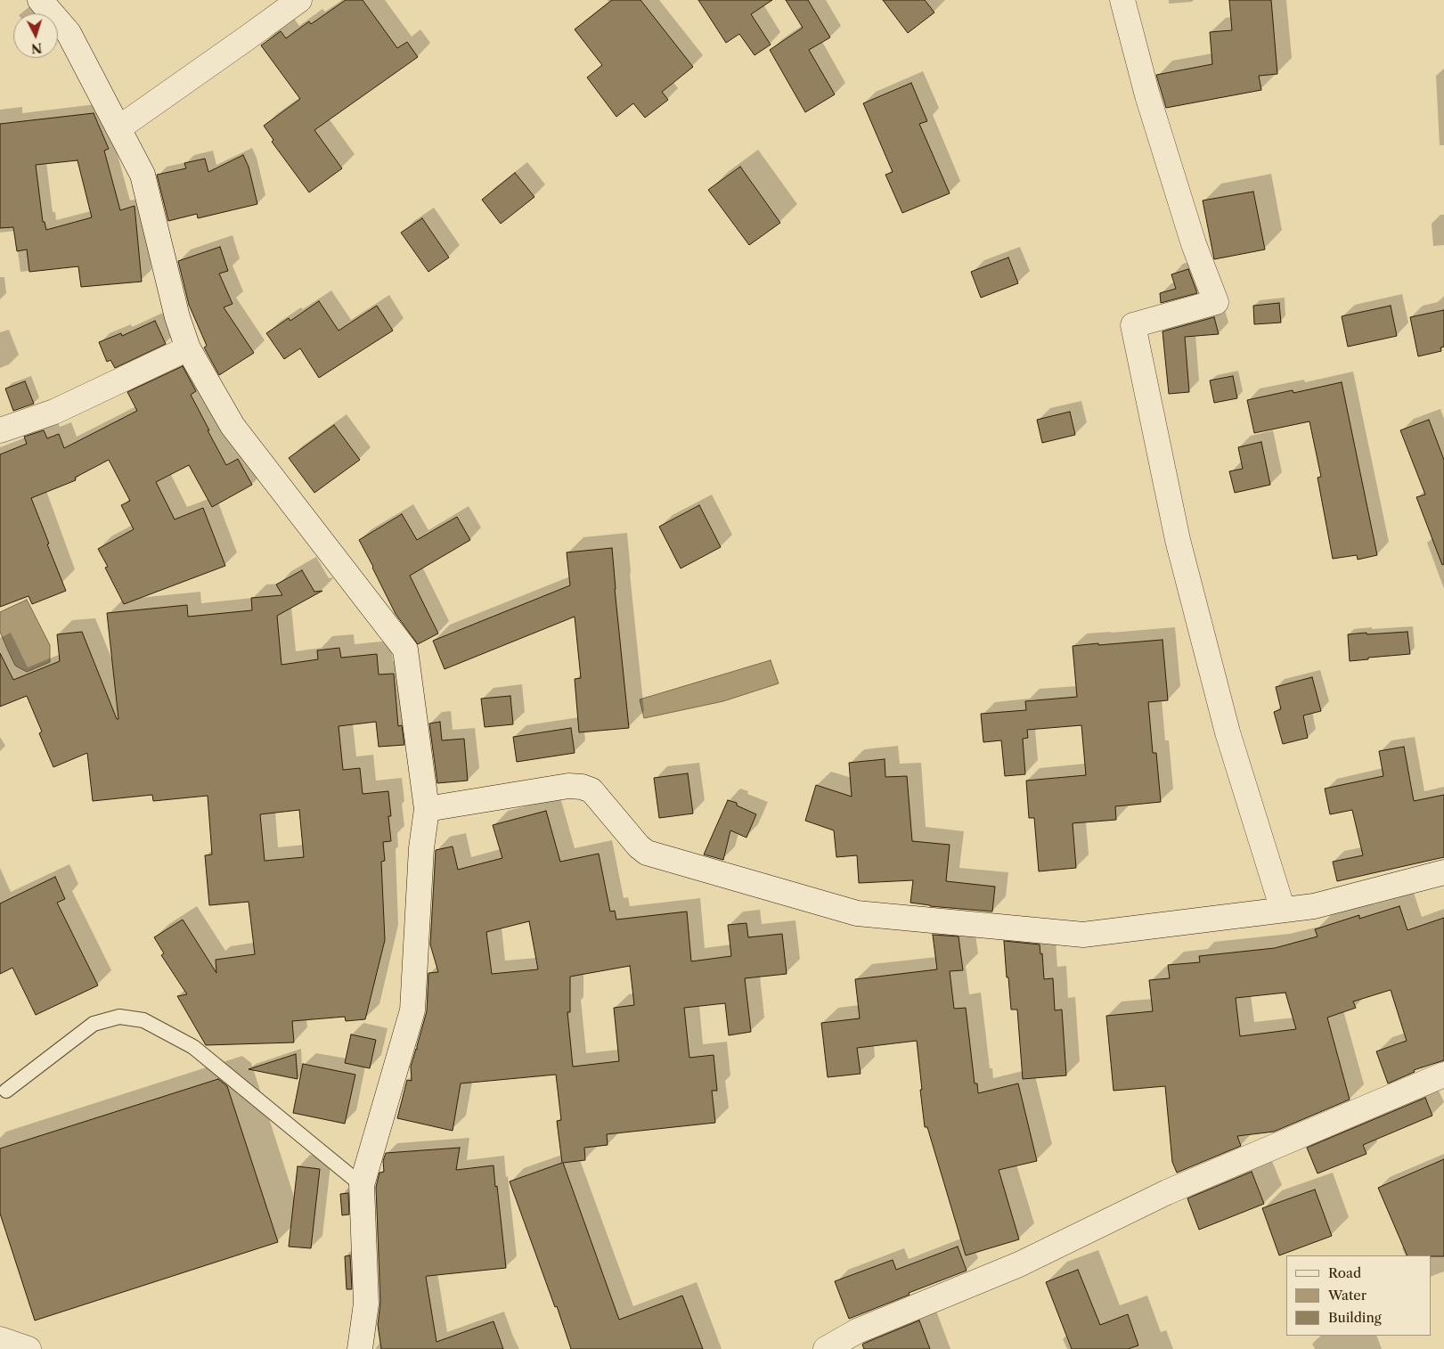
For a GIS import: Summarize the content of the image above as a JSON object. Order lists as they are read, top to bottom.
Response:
{
  "legend": ["Road", "Water", "Building"],
  "north": "bottom"
}
